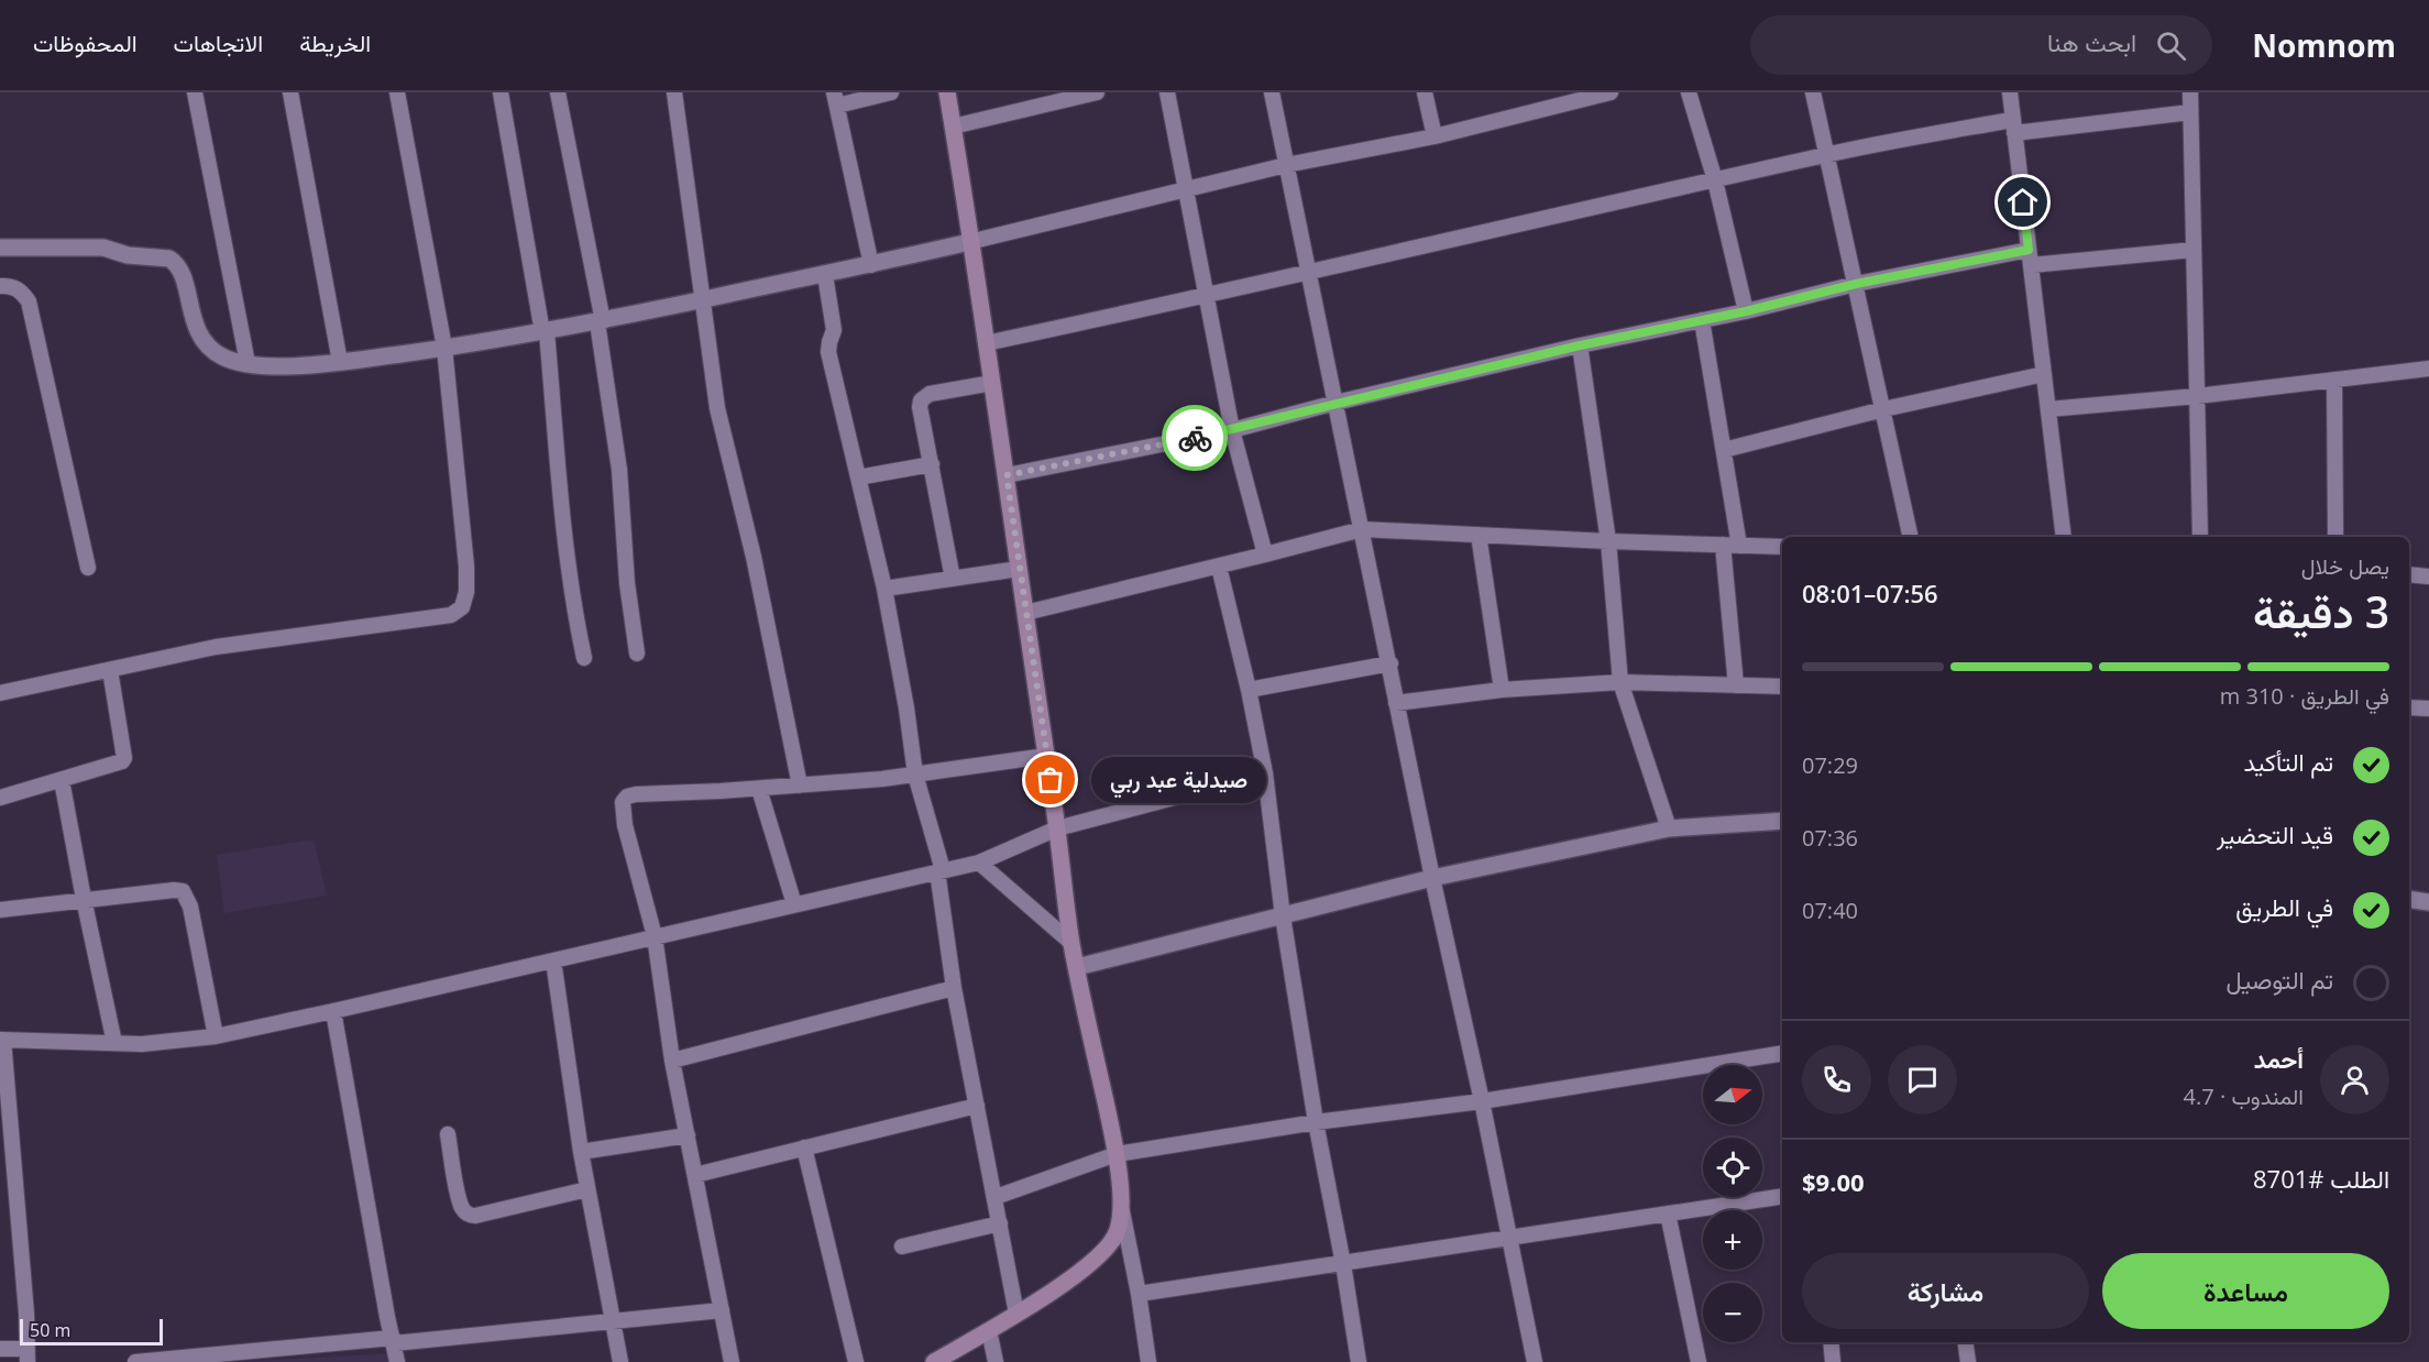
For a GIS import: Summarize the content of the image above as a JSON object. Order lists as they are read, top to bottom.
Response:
{
  "places": ["صيدلية عبد ربي"],
  "scale_bar": "50 m",
  "north": "right",
  "page": {
    "header": "Nomnom",
    "search": "ابحث هنا",
    "nav": ["الخريطة", "الاتجاهات", "المحفوظات"],
    "heading": ["3 دقيقة", "يصل خلال", "07:56–08:01"],
    "panel": [
      "أحمد",
      "المندوب · 4.7",
      "الطلب #8701",
      "$9.00"
    ],
    "bar": "في الطريق · 310 m",
    "list": [
      ["تم التأكيد", "07:29"],
      ["قيد التحضير", "07:36"],
      ["في الطريق", "07:40"],
      "تم التوصيل"
    ],
    "bubble": "صيدلية عبد ربي",
    "map_buttons": ["+", "−"],
    "buttons": ["مساعدة", "مشاركة"],
    "scale": "50 m"
  }
}
